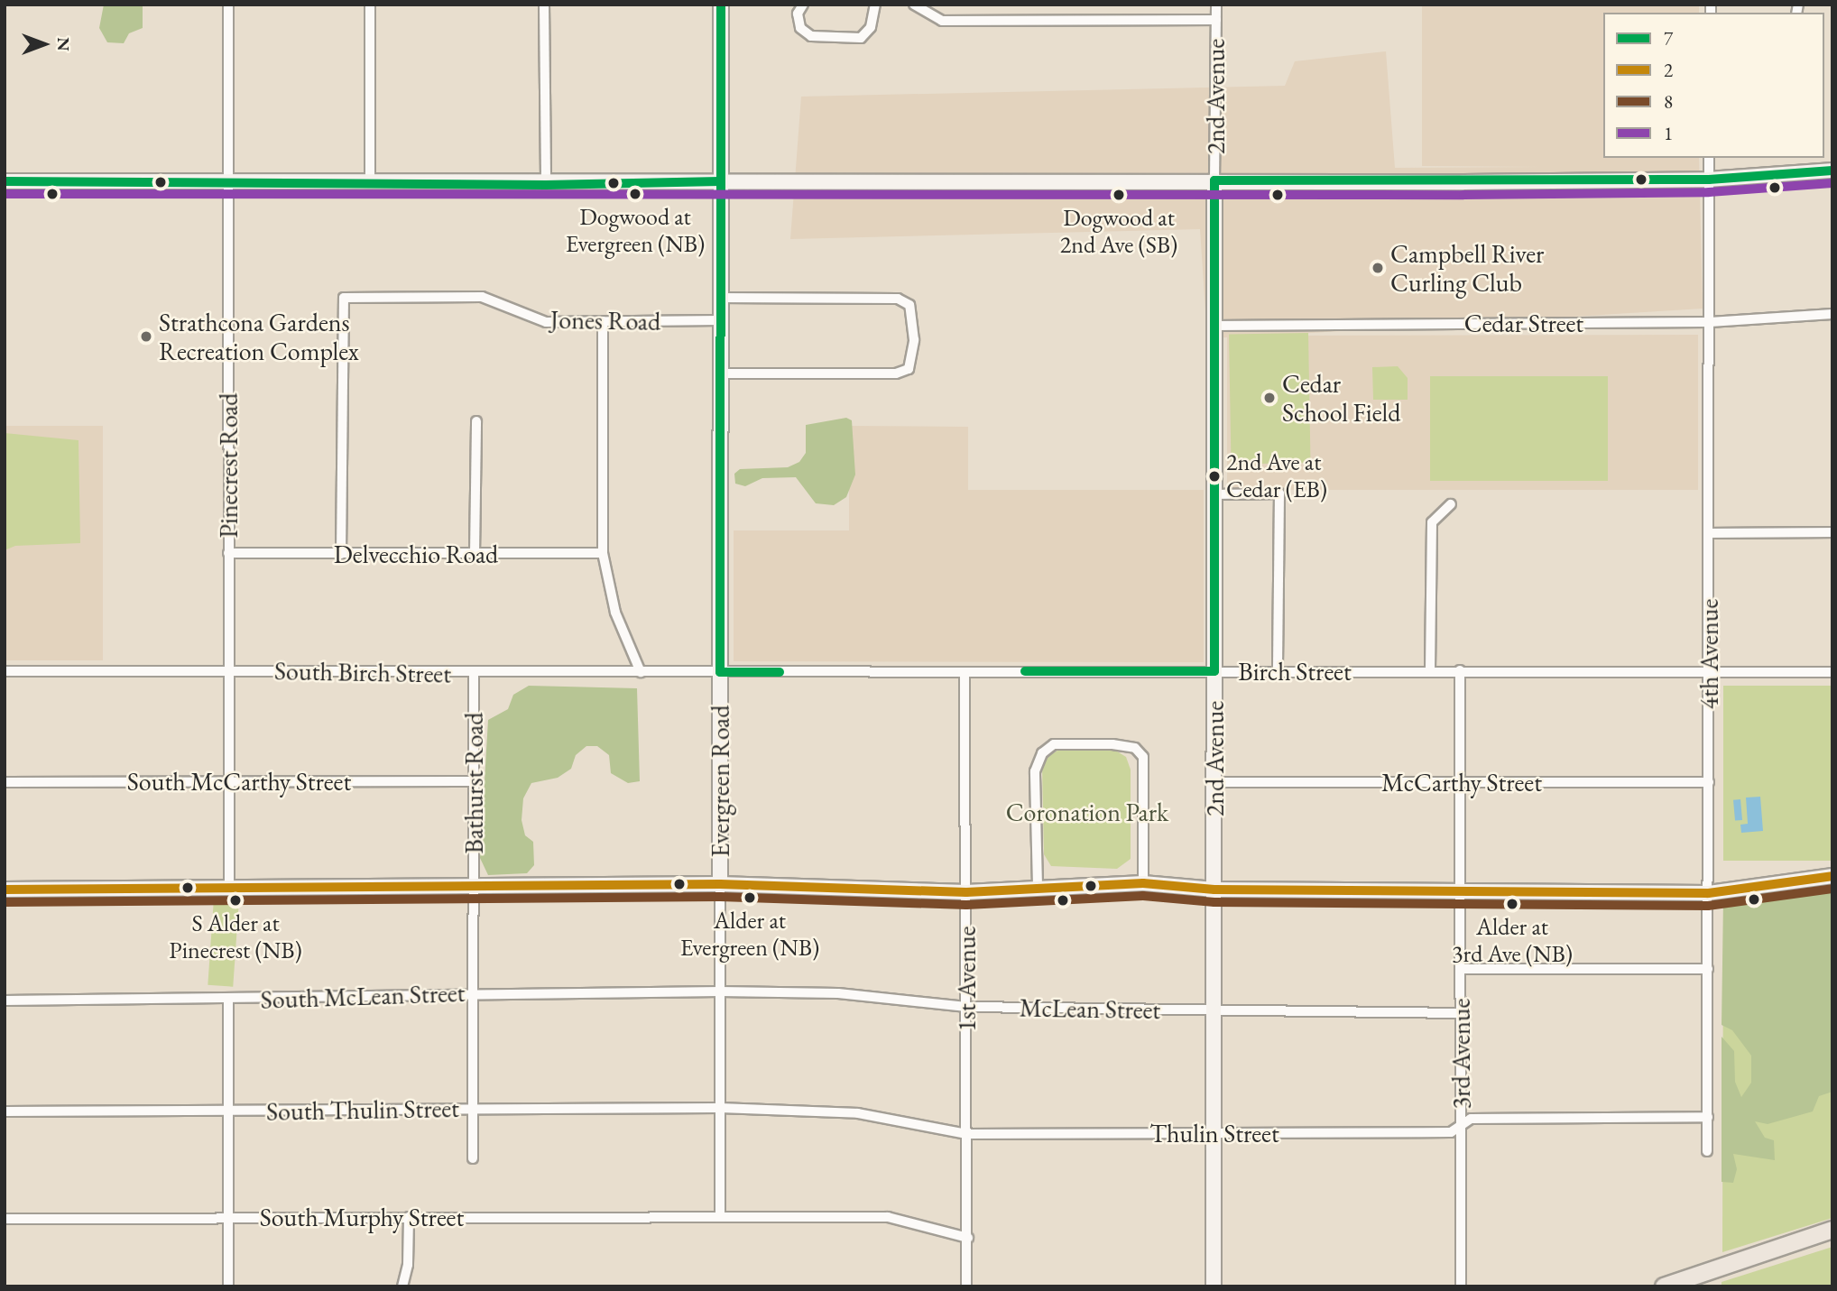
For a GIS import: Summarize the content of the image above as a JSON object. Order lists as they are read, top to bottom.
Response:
{
  "streets": {
    "street": [
      "2nd Avenue",
      "Jones Road",
      "Cedar Street",
      "Pinecrest Road",
      "Delvecchio Road",
      "4th Avenue",
      "Birch Street",
      "South Birch Street",
      "South McCarthy Street",
      "Evergreen Road",
      "McCarthy Street",
      "Bathurst Road",
      "1st Avenue",
      "South McLean Street",
      "McLean Street",
      "3rd Avenue",
      "South Thulin Street",
      "Thulin Street",
      "South Murphy Street"
    ]
  },
  "crossings": [
    ["2nd Avenue", "Cedar Street"],
    ["2nd Avenue", "Birch Street"],
    ["2nd Avenue", "McCarthy Street"],
    ["2nd Avenue", "McLean Street"],
    ["2nd Avenue", "Thulin Street"],
    ["Jones Road", "Delvecchio Road"],
    ["Jones Road", "Evergreen Road"],
    ["Cedar Street", "4th Avenue"],
    ["Pinecrest Road", "Delvecchio Road"],
    ["Pinecrest Road", "South Birch Street"],
    ["Pinecrest Road", "South McCarthy Street"],
    ["4th Avenue", "Birch Street"],
    ["4th Avenue", "McCarthy Street"],
    ["4th Avenue", "Thulin Street"],
    ["Birch Street", "South Birch Street"],
    ["Birch Street", "Evergreen Road"],
    ["Birch Street", "1st Avenue"],
    ["Birch Street", "3rd Avenue"],
    ["South Birch Street", "Evergreen Road"],
    ["South Birch Street", "Bathurst Road"],
    ["South McCarthy Street", "Bathurst Road"],
    ["Evergreen Road", "South McLean Street"],
    ["Evergreen Road", "McLean Street"],
    ["Evergreen Road", "South Thulin Street"],
    ["Evergreen Road", "Thulin Street"],
    ["Evergreen Road", "South Murphy Street"],
    ["McCarthy Street", "3rd Avenue"],
    ["Bathurst Road", "South McLean Street"],
    ["Bathurst Road", "South Thulin Street"],
    ["1st Avenue", "McLean Street"],
    ["1st Avenue", "Thulin Street"],
    ["1st Avenue", "South Murphy Street"],
    ["South McLean Street", "McLean Street"],
    ["McLean Street", "3rd Avenue"],
    ["3rd Avenue", "Thulin Street"],
    ["South Thulin Street", "Thulin Street"]
  ],
  "parks": ["Coronation Park"],
  "places": [
    "Dogwood at Evergreen (NB)",
    "Dogwood at 2nd Ave (SB)",
    "Campbell River Curling Club",
    "Strathcona Gardens Recreation Complex",
    "Cedar School Field",
    "2nd Ave at Cedar (EB)",
    "Alder at Evergreen (NB)",
    "S Alder at Pinecrest (NB)",
    "Alder at 3rd Ave (NB)"
  ],
  "lines": [
    "transit line 7",
    "transit line 1",
    "transit line 2",
    "transit line 8"
  ],
  "legend": [
    "7",
    "2",
    "8",
    "1"
  ],
  "north": "right"
}
